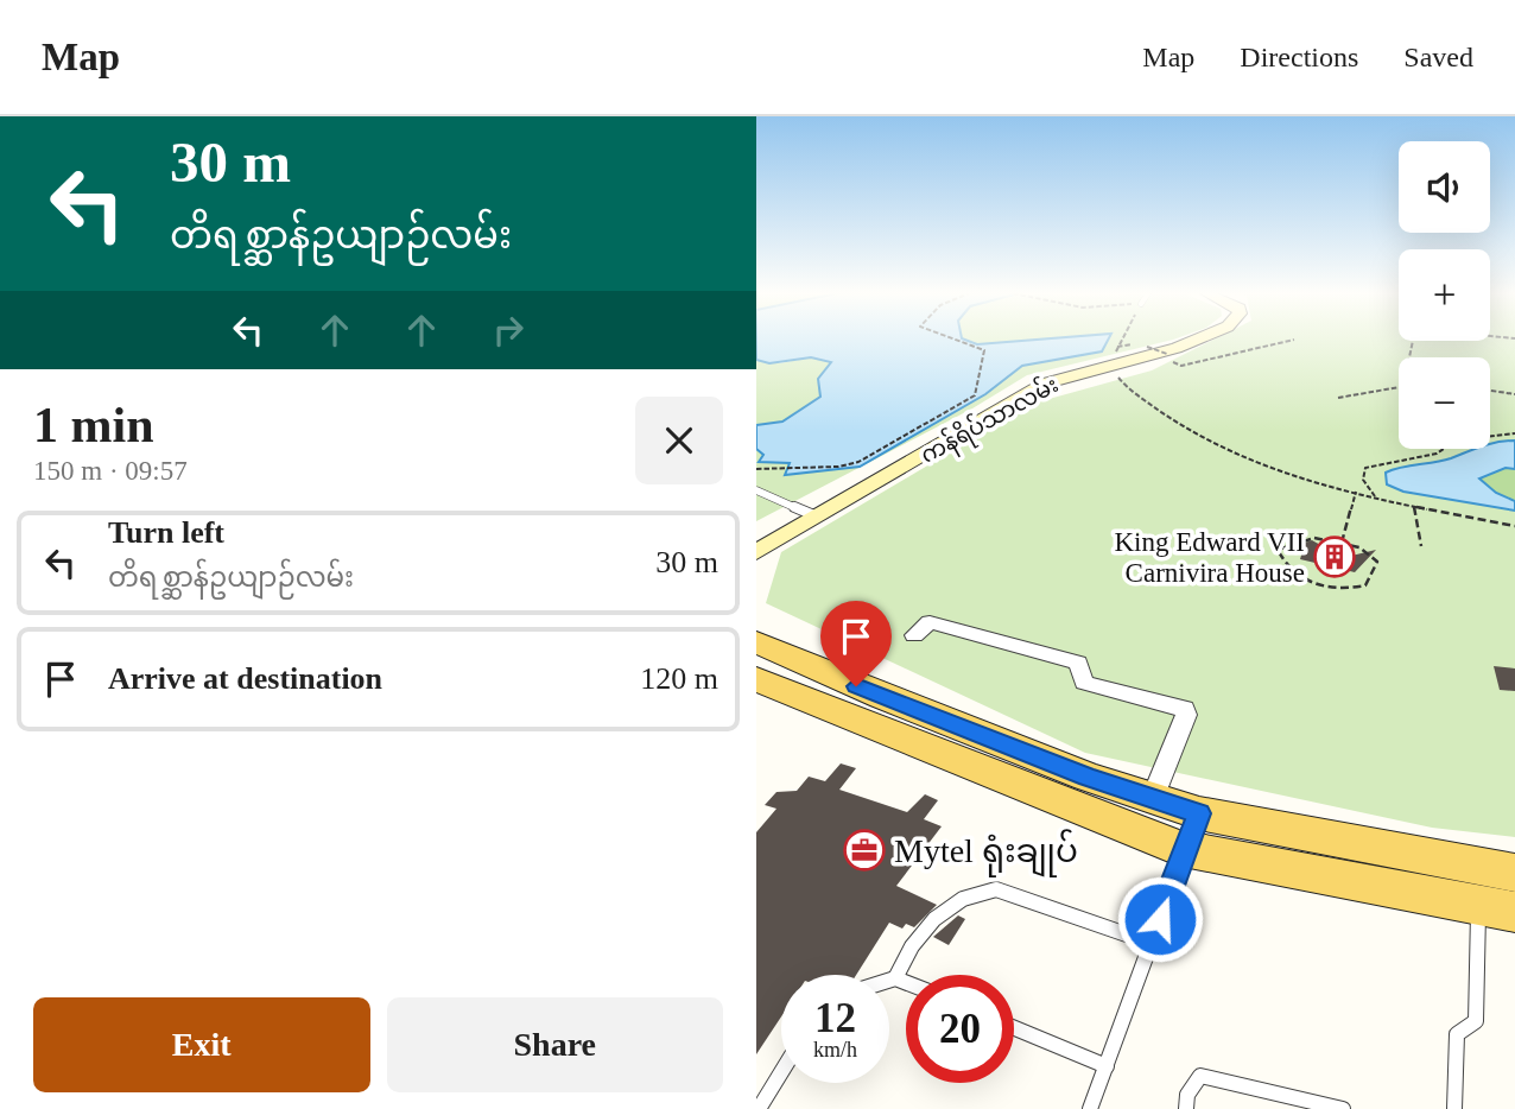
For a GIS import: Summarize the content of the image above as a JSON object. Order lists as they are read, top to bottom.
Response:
{
  "streets": {
    "main road": ["ကန်ရိပ်သာလမ်း"]
  },
  "places": {
    "building": ["King Edward VII Carnivira House"],
    "office": ["Mytel ရုံးချုပ်"]
  },
  "page": {
    "header": "Map",
    "nav": ["Map", "Directions", "Saved"],
    "turn": ["30 m", "တိရစ္ဆာန်ဥယျာဉ်လမ်း"],
    "map_buttons": ["+", "−"],
    "heading": ["1 min", "150 m · 09:57"],
    "list": [
      {
        "name": "Turn left",
        "note": "တိရစ္ဆာန်ဥယျာဉ်လမ်း",
        "value": "30 m"
      },
      {
        "name": "Arrive at destination",
        "value": "120 m"
      }
    ],
    "speed": "12 km/h",
    "limit": "20",
    "buttons": ["Exit", "Share"]
  }
}
